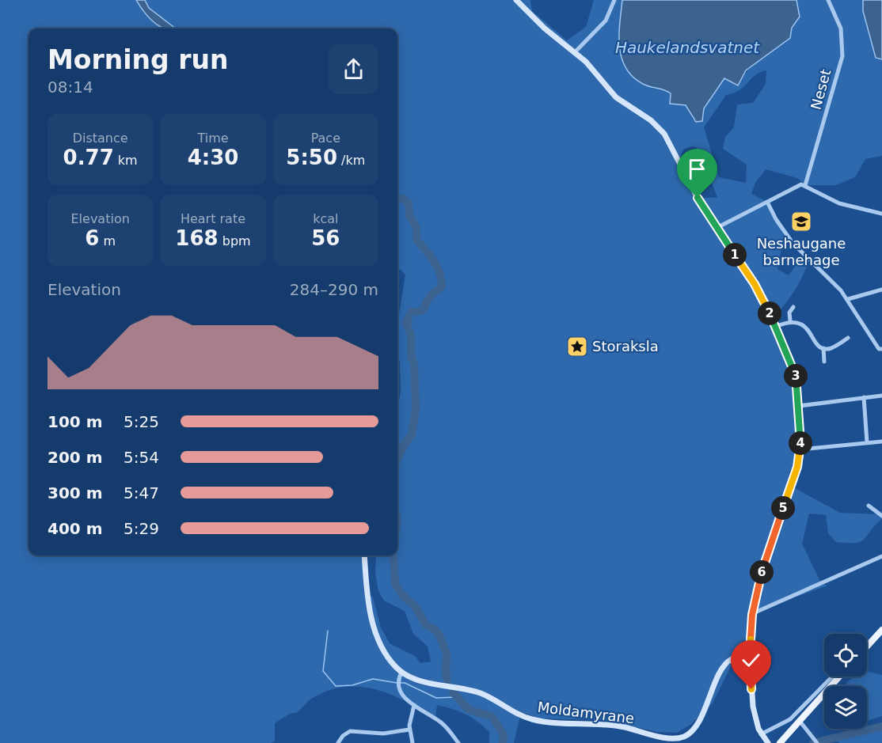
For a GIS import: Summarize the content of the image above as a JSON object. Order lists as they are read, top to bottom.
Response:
{
  "streets": {
    "main road": ["Moldamyrane"],
    "street": ["Neset"]
  },
  "water": ["Haukelandsvatnet"],
  "places": {
    "school or university": ["Neshaugane barnehage"],
    "place": ["Storaksla"]
  },
  "page": {
    "heading": ["Morning run", "08:14"],
    "stats": [
      ["Distance", "0.77 km"],
      ["Time", "4:30"],
      ["Pace", "5:50 /km"],
      ["Elevation", "6 m"],
      ["Heart rate", "168 bpm"],
      ["kcal", "56"]
    ],
    "pins": [
      "1",
      "2",
      "3",
      "4",
      "5",
      "6"
    ],
    "chart": ["Elevation", "284–290 m"],
    "list": [
      {
        "name": "100 m",
        "note": "5:25"
      },
      {
        "name": "200 m",
        "note": "5:54"
      },
      {
        "name": "300 m",
        "note": "5:47"
      },
      {
        "name": "400 m",
        "note": "5:29"
      }
    ]
  }
}
